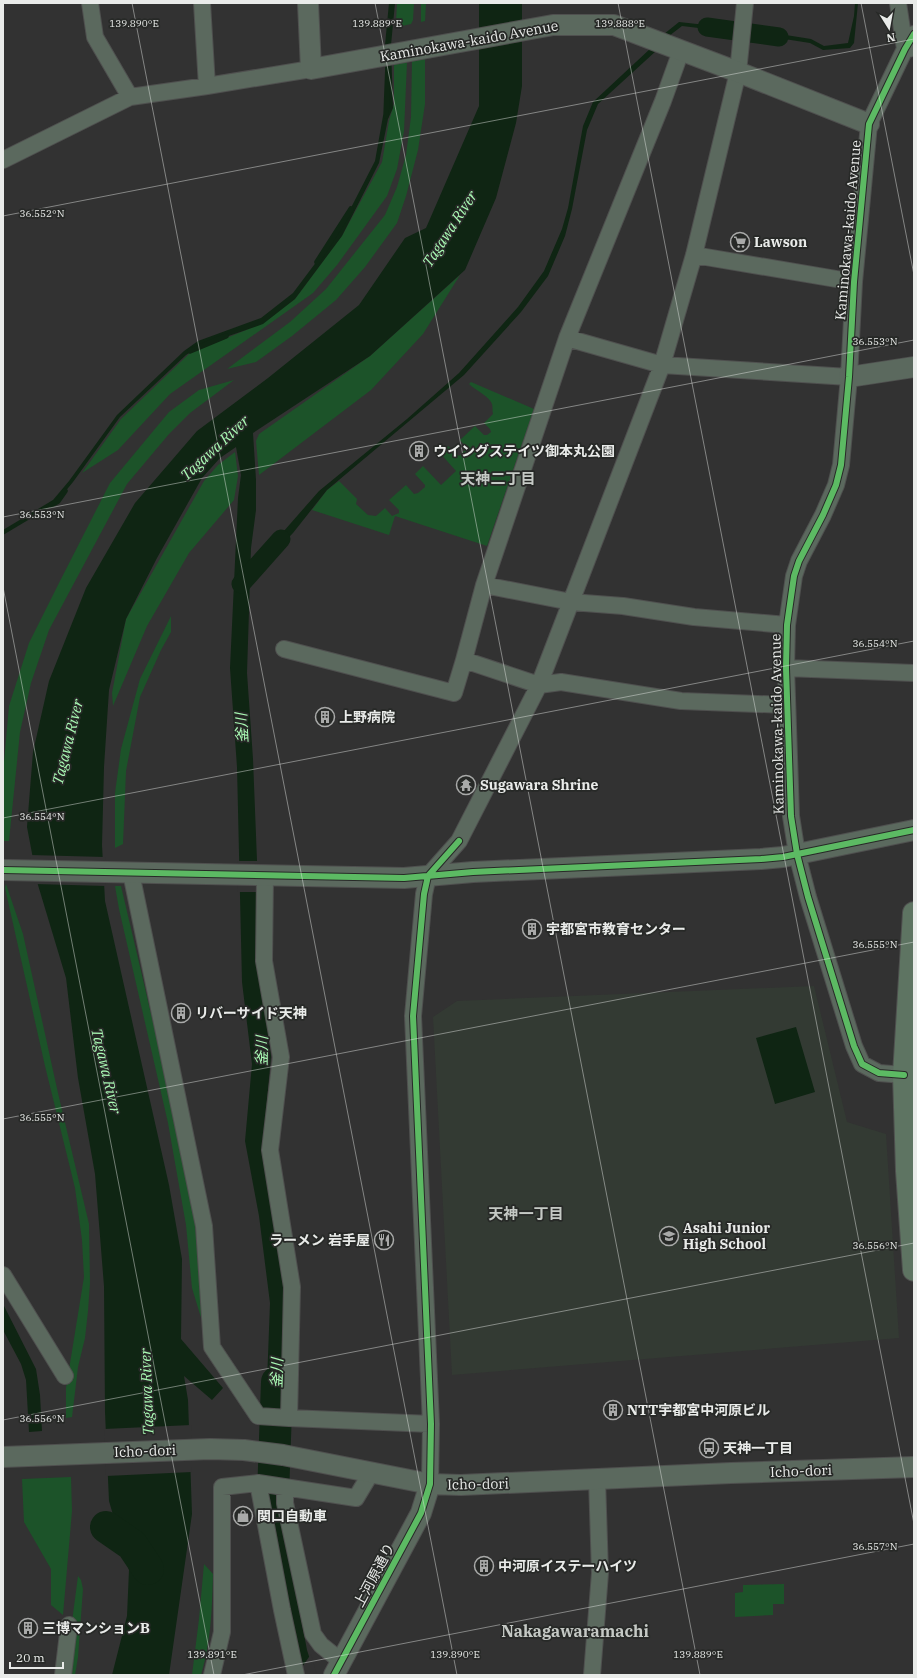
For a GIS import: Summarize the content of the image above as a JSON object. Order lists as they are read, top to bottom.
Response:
{
  "streets": {
    "street": ["Kaminokawa-kaido Avenue", "Icho-dori", "上河原通り"]
  },
  "crossings": [
    ["Icho-dori", "上河原通り"]
  ],
  "districts": ["天神二丁目", "天神一丁目", "Nakagawaramachi"],
  "water": ["Tagawa River", "釜川"],
  "places": {
    "supermarket": ["Lawson"],
    "building": [
      "ウイングステイツ御本丸公園",
      "上野病院",
      "宇都宮市教育センター",
      "リバーサイド天神",
      "NTT宇都宮中河原ビル",
      "中河原イステーハイツ",
      "三博マンションB"
    ],
    "temple": ["Sugawara Shrine"],
    "school or university": ["Asahi Junior High School"],
    "restaurant": ["ラーメン 岩手屋"],
    "bus stop": ["天神一丁目"],
    "shop": ["関口自動車"]
  },
  "scale_bar": "20 m",
  "north": "bottom",
  "coordinates": [
    "139.890°E",
    "139.889°E",
    "139.888°E",
    "36.552°N",
    "36.553°N",
    "36.554°N",
    "36.555°N",
    "36.556°N",
    "36.557°N",
    "139.891°E"
  ]
}
